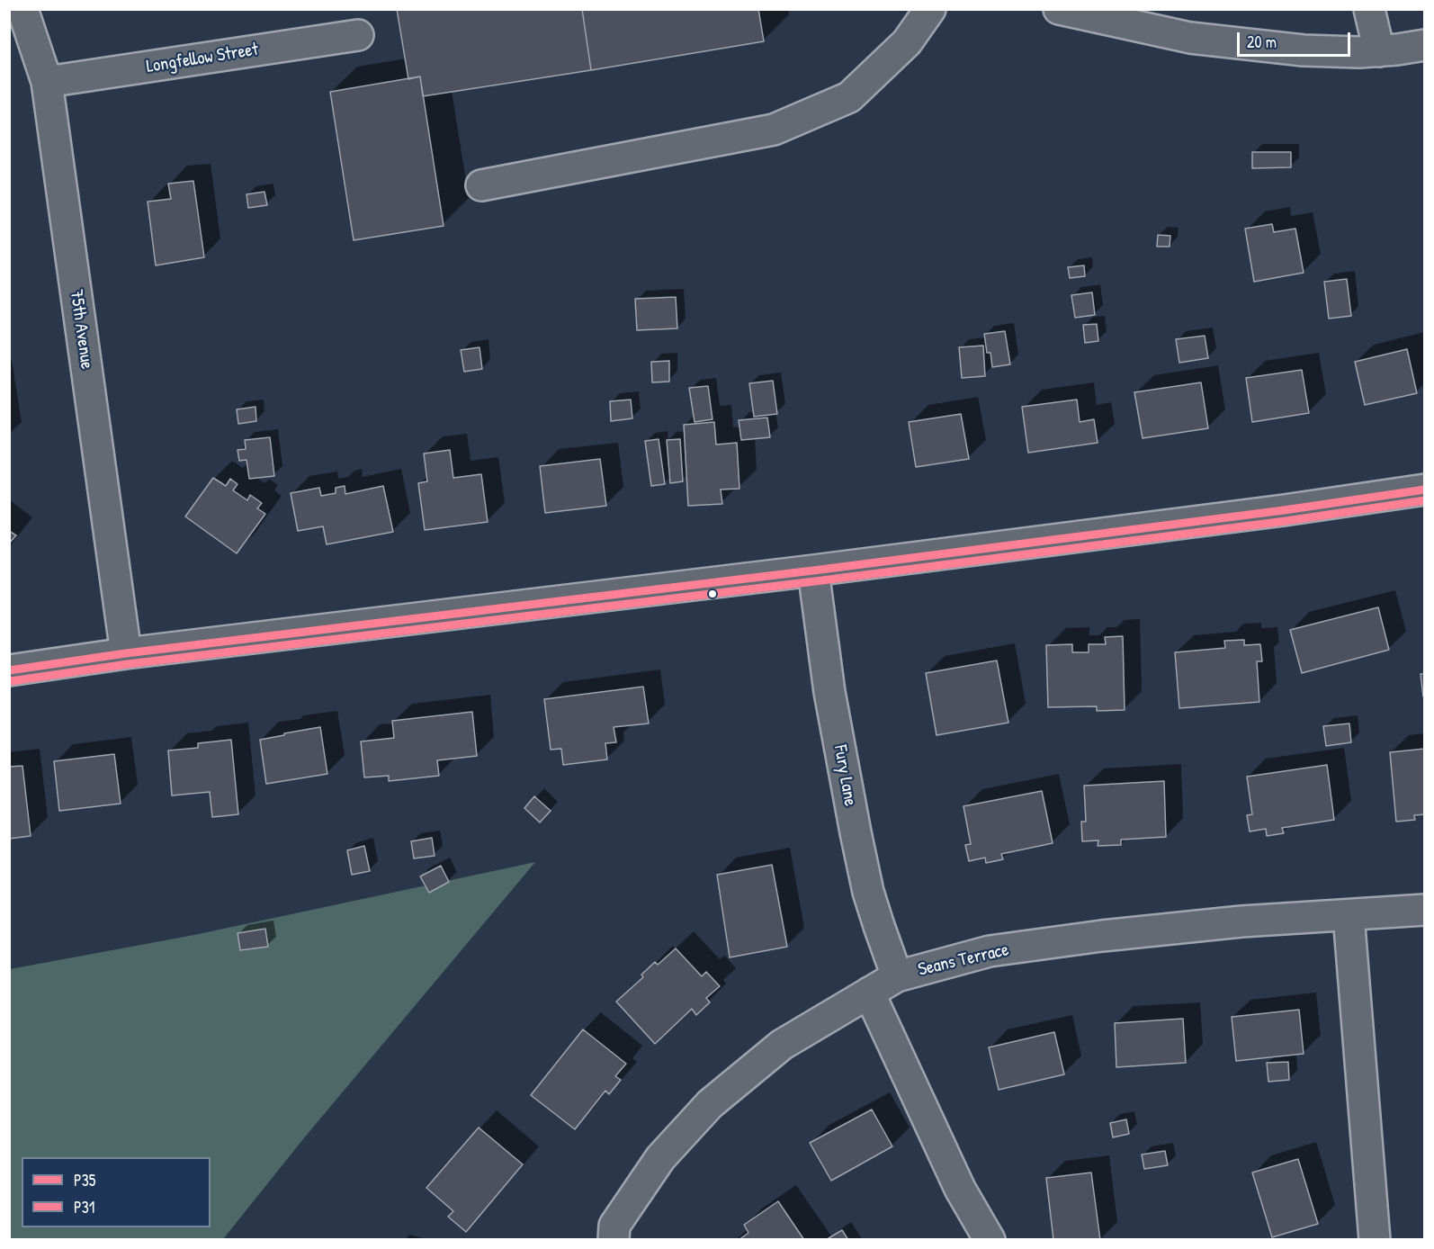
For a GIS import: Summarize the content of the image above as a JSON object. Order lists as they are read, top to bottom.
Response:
{
  "streets": {
    "street": [
      "Longfellow Street",
      "75th Avenue",
      "Fury Lane",
      "Seans Terrace"
    ]
  },
  "crossings": [
    ["Longfellow Street", "75th Avenue"],
    ["Fury Lane", "Seans Terrace"]
  ],
  "lines": ["transit line P35", "transit line P31"],
  "legend": ["P35", "P31"],
  "scale_bar": "20 m"
}
